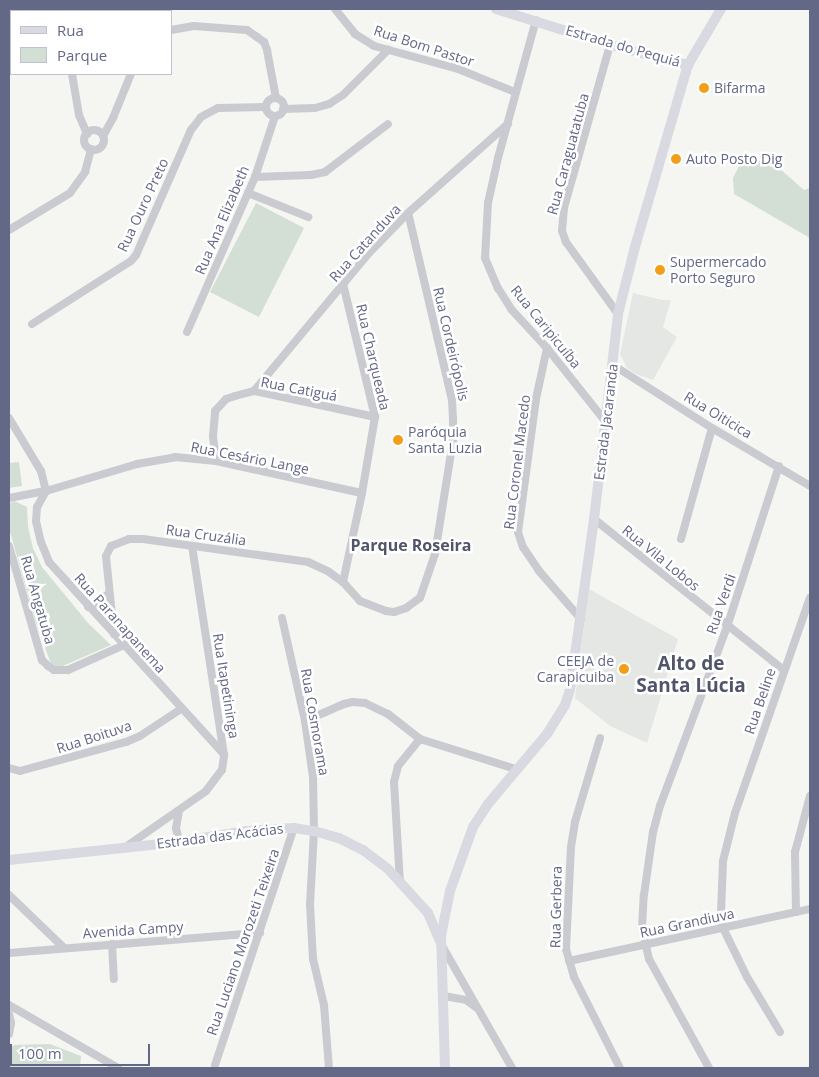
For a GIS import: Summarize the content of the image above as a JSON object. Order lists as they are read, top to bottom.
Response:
{
  "streets": {
    "main road": ["Estrada do Pequiá", "Estrada Jacaranda", "Estrada das Acácias"],
    "street": [
      "Rua Bom Pastor",
      "Rua Caraguatatuba",
      "Rua Ouro Preto",
      "Rua Ana Elizabeth",
      "Rua Catanduva",
      "Rua Caripicuíba",
      "Rua Cordeirópolis",
      "Rua Charqueada",
      "Rua Catiguá",
      "Rua Oiticica",
      "Rua Cesário Lange",
      "Rua Coronel Macedo",
      "Rua Cruzália",
      "Rua Vila Lobos",
      "Rua Angatuba",
      "Rua Verdi",
      "Rua Paranapanema",
      "Rua Itapetininga",
      "Rua Beline",
      "Rua Cosmorama",
      "Rua Boituva",
      "Rua Gerbera",
      "Rua Grandiuva",
      "Avenida Campy",
      "Rua Luciano Morozeti Teixeira"
    ]
  },
  "crossings": [
    ["Rua Bom Pastor", "Rua Caripicuíba"],
    ["Estrada do Pequiá", "Rua Caraguatatuba"],
    ["Estrada do Pequiá", "Rua Caripicuíba"],
    ["Estrada do Pequiá", "Estrada Jacaranda"],
    ["Rua Caraguatatuba", "Estrada Jacaranda"],
    ["Rua Ouro Preto", "Rua Ana Elizabeth"],
    ["Rua Catanduva", "Rua Caripicuíba"],
    ["Rua Catanduva", "Rua Cordeirópolis"],
    ["Rua Catanduva", "Rua Charqueada"],
    ["Rua Catanduva", "Rua Catiguá"],
    ["Rua Caripicuíba", "Estrada Jacaranda"],
    ["Rua Caripicuíba", "Rua Coronel Macedo"],
    ["Rua Cordeirópolis", "Rua Charqueada"],
    ["Rua Cordeirópolis", "Rua Cruzália"],
    ["Rua Charqueada", "Rua Catiguá"],
    ["Rua Charqueada", "Rua Cesário Lange"],
    ["Rua Charqueada", "Rua Cruzália"],
    ["Rua Catiguá", "Rua Cesário Lange"],
    ["Rua Oiticica", "Estrada Jacaranda"],
    ["Rua Oiticica", "Rua Verdi"],
    ["Estrada Jacaranda", "Rua Coronel Macedo"],
    ["Estrada Jacaranda", "Rua Vila Lobos"],
    ["Estrada Jacaranda", "Estrada das Acácias"],
    ["Rua Cesário Lange", "Rua Paranapanema"],
    ["Rua Cruzália", "Rua Paranapanema"],
    ["Rua Cruzália", "Rua Itapetininga"],
    ["Rua Vila Lobos", "Rua Verdi"],
    ["Rua Vila Lobos", "Rua Beline"],
    ["Rua Angatuba", "Rua Paranapanema"],
    ["Rua Verdi", "Rua Grandiuva"],
    ["Rua Paranapanema", "Rua Itapetininga"],
    ["Rua Paranapanema", "Rua Boituva"],
    ["Rua Itapetininga", "Estrada das Acácias"],
    ["Rua Beline", "Rua Grandiuva"],
    ["Rua Cosmorama", "Estrada das Acácias"],
    ["Estrada das Acácias", "Rua Luciano Morozeti Teixeira"],
    ["Rua Gerbera", "Rua Grandiuva"],
    ["Avenida Campy", "Rua Luciano Morozeti Teixeira"]
  ],
  "districts": ["Parque Roseira", "Alto de Santa Lúcia"],
  "places": [
    "Bifarma",
    "Auto Posto Dig",
    "Supermercado Porto Seguro",
    "Paróquia Santa Luzia",
    "CEEJA de Carapicuiba"
  ],
  "legend": ["Rua", "Parque"],
  "scale_bar": "100 m"
}
